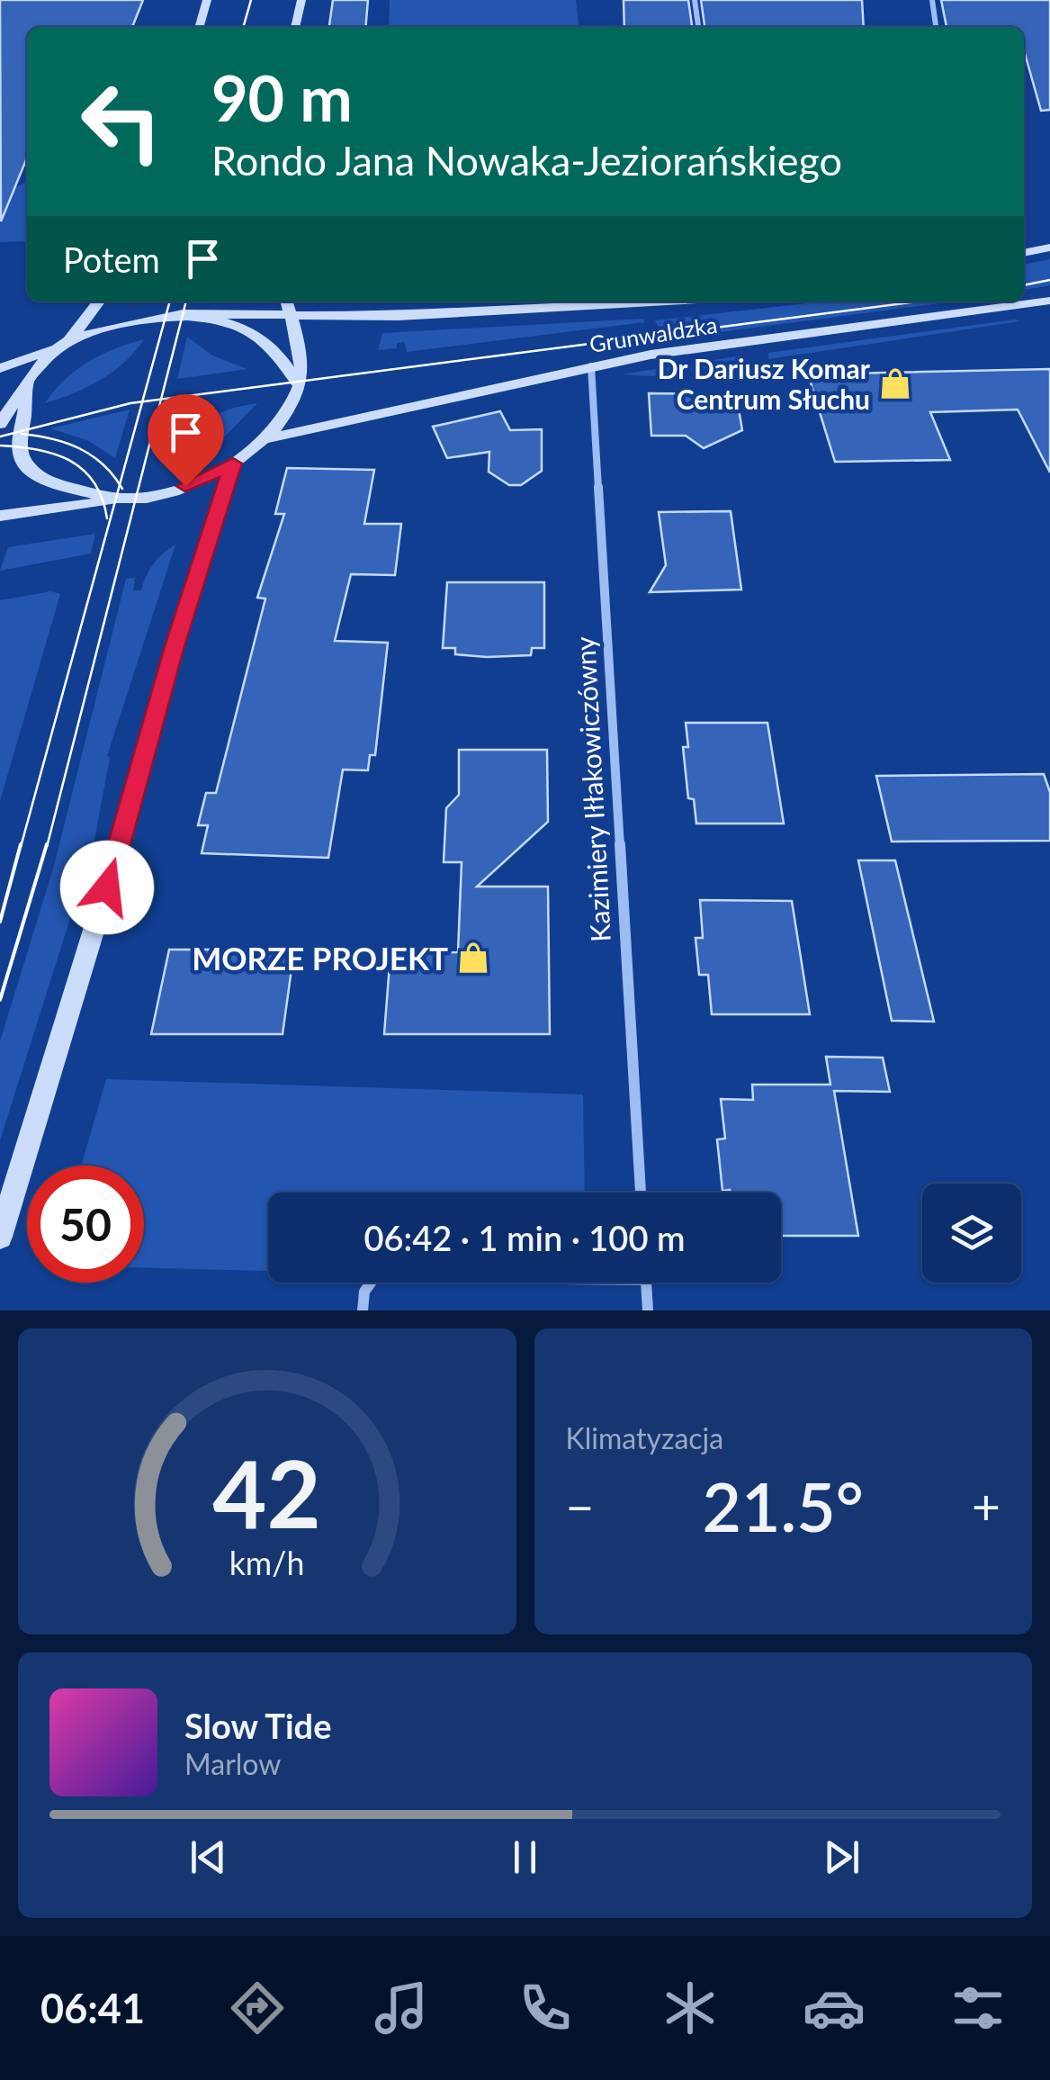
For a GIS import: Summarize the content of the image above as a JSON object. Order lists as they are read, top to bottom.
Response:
{
  "streets": {
    "main road": ["Grunwaldzka"],
    "street": ["Kazimiery Iłłakowiczówny"]
  },
  "crossings": [
    ["Grunwaldzka", "Kazimiery Iłłakowiczówny"]
  ],
  "places": {
    "shop": ["Dr Dariusz Komar Centrum Słuchu", "MORZE PROJEKT"]
  },
  "page": {
    "turn": ["90 m", "Rondo Jana Nowaka-Jeziorańskiego"],
    "then": "Potem",
    "limit": "50",
    "trip": "06:42 · 1 min · 100 m",
    "tile": "Klimatyzacja",
    "heat": ["−", "21.5°", "+"],
    "song": ["Slow Tide", "Marlow"],
    "tabs": "06:41",
    "gauge": ["42", "km/h"]
  }
}
